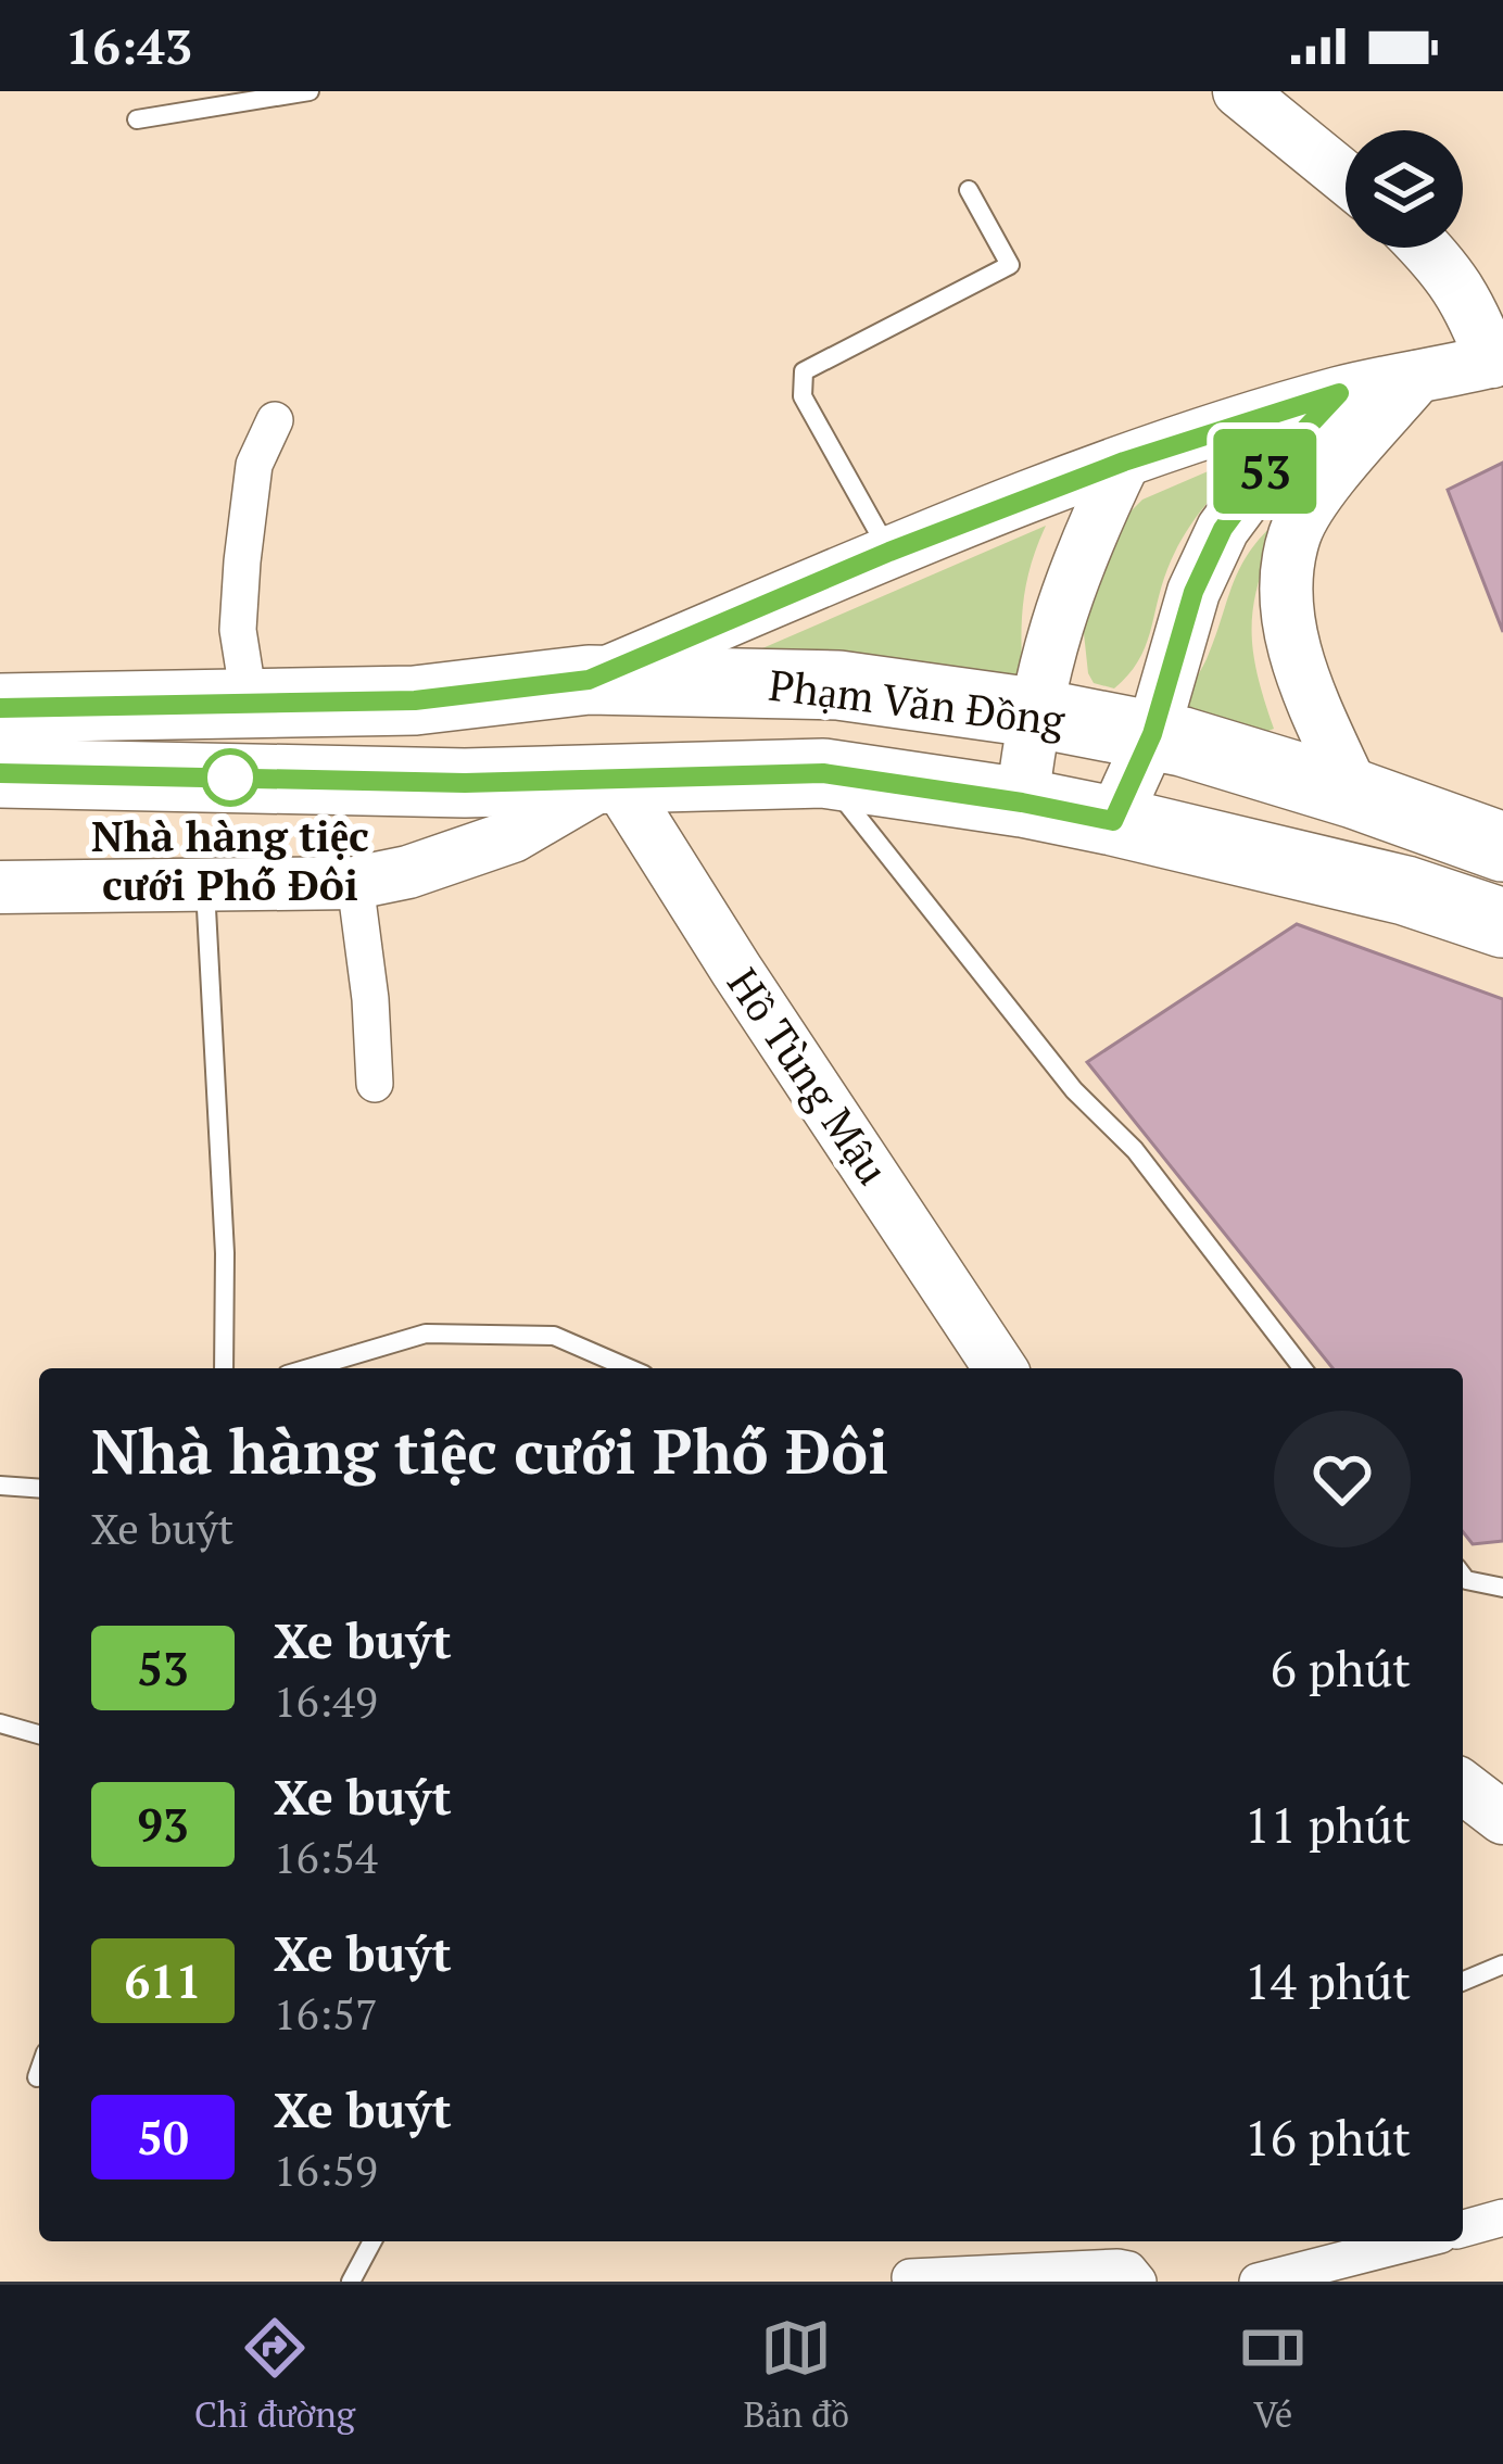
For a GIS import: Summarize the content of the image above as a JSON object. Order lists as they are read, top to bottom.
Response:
{
  "streets": {
    "highway": ["Phạm Văn Đồng"],
    "main road": ["Hồ Tùng Mậu"]
  },
  "crossings": [
    ["Phạm Văn Đồng", "Hồ Tùng Mậu"]
  ],
  "places": ["Nhà hàng tiệc cưới Phố Đôi"],
  "lines": ["bus line 53"],
  "page": {
    "status": "16:43",
    "on_map": "53",
    "heading": ["Nhà hàng tiệc cưới Phố Đôi", "Xe buýt"],
    "list": [
      {
        "mark": "53",
        "name": "Xe buýt",
        "note": "16:49",
        "value": "6 phút"
      },
      {
        "mark": "93",
        "name": "Xe buýt",
        "note": "16:54",
        "value": "11 phút"
      },
      {
        "mark": "611",
        "name": "Xe buýt",
        "note": "16:57",
        "value": "14 phút"
      },
      {
        "mark": "50",
        "name": "Xe buýt",
        "note": "16:59",
        "value": "16 phút"
      }
    ],
    "tabs": ["Chỉ đường", "Bản đồ", "Vé"]
  }
}
